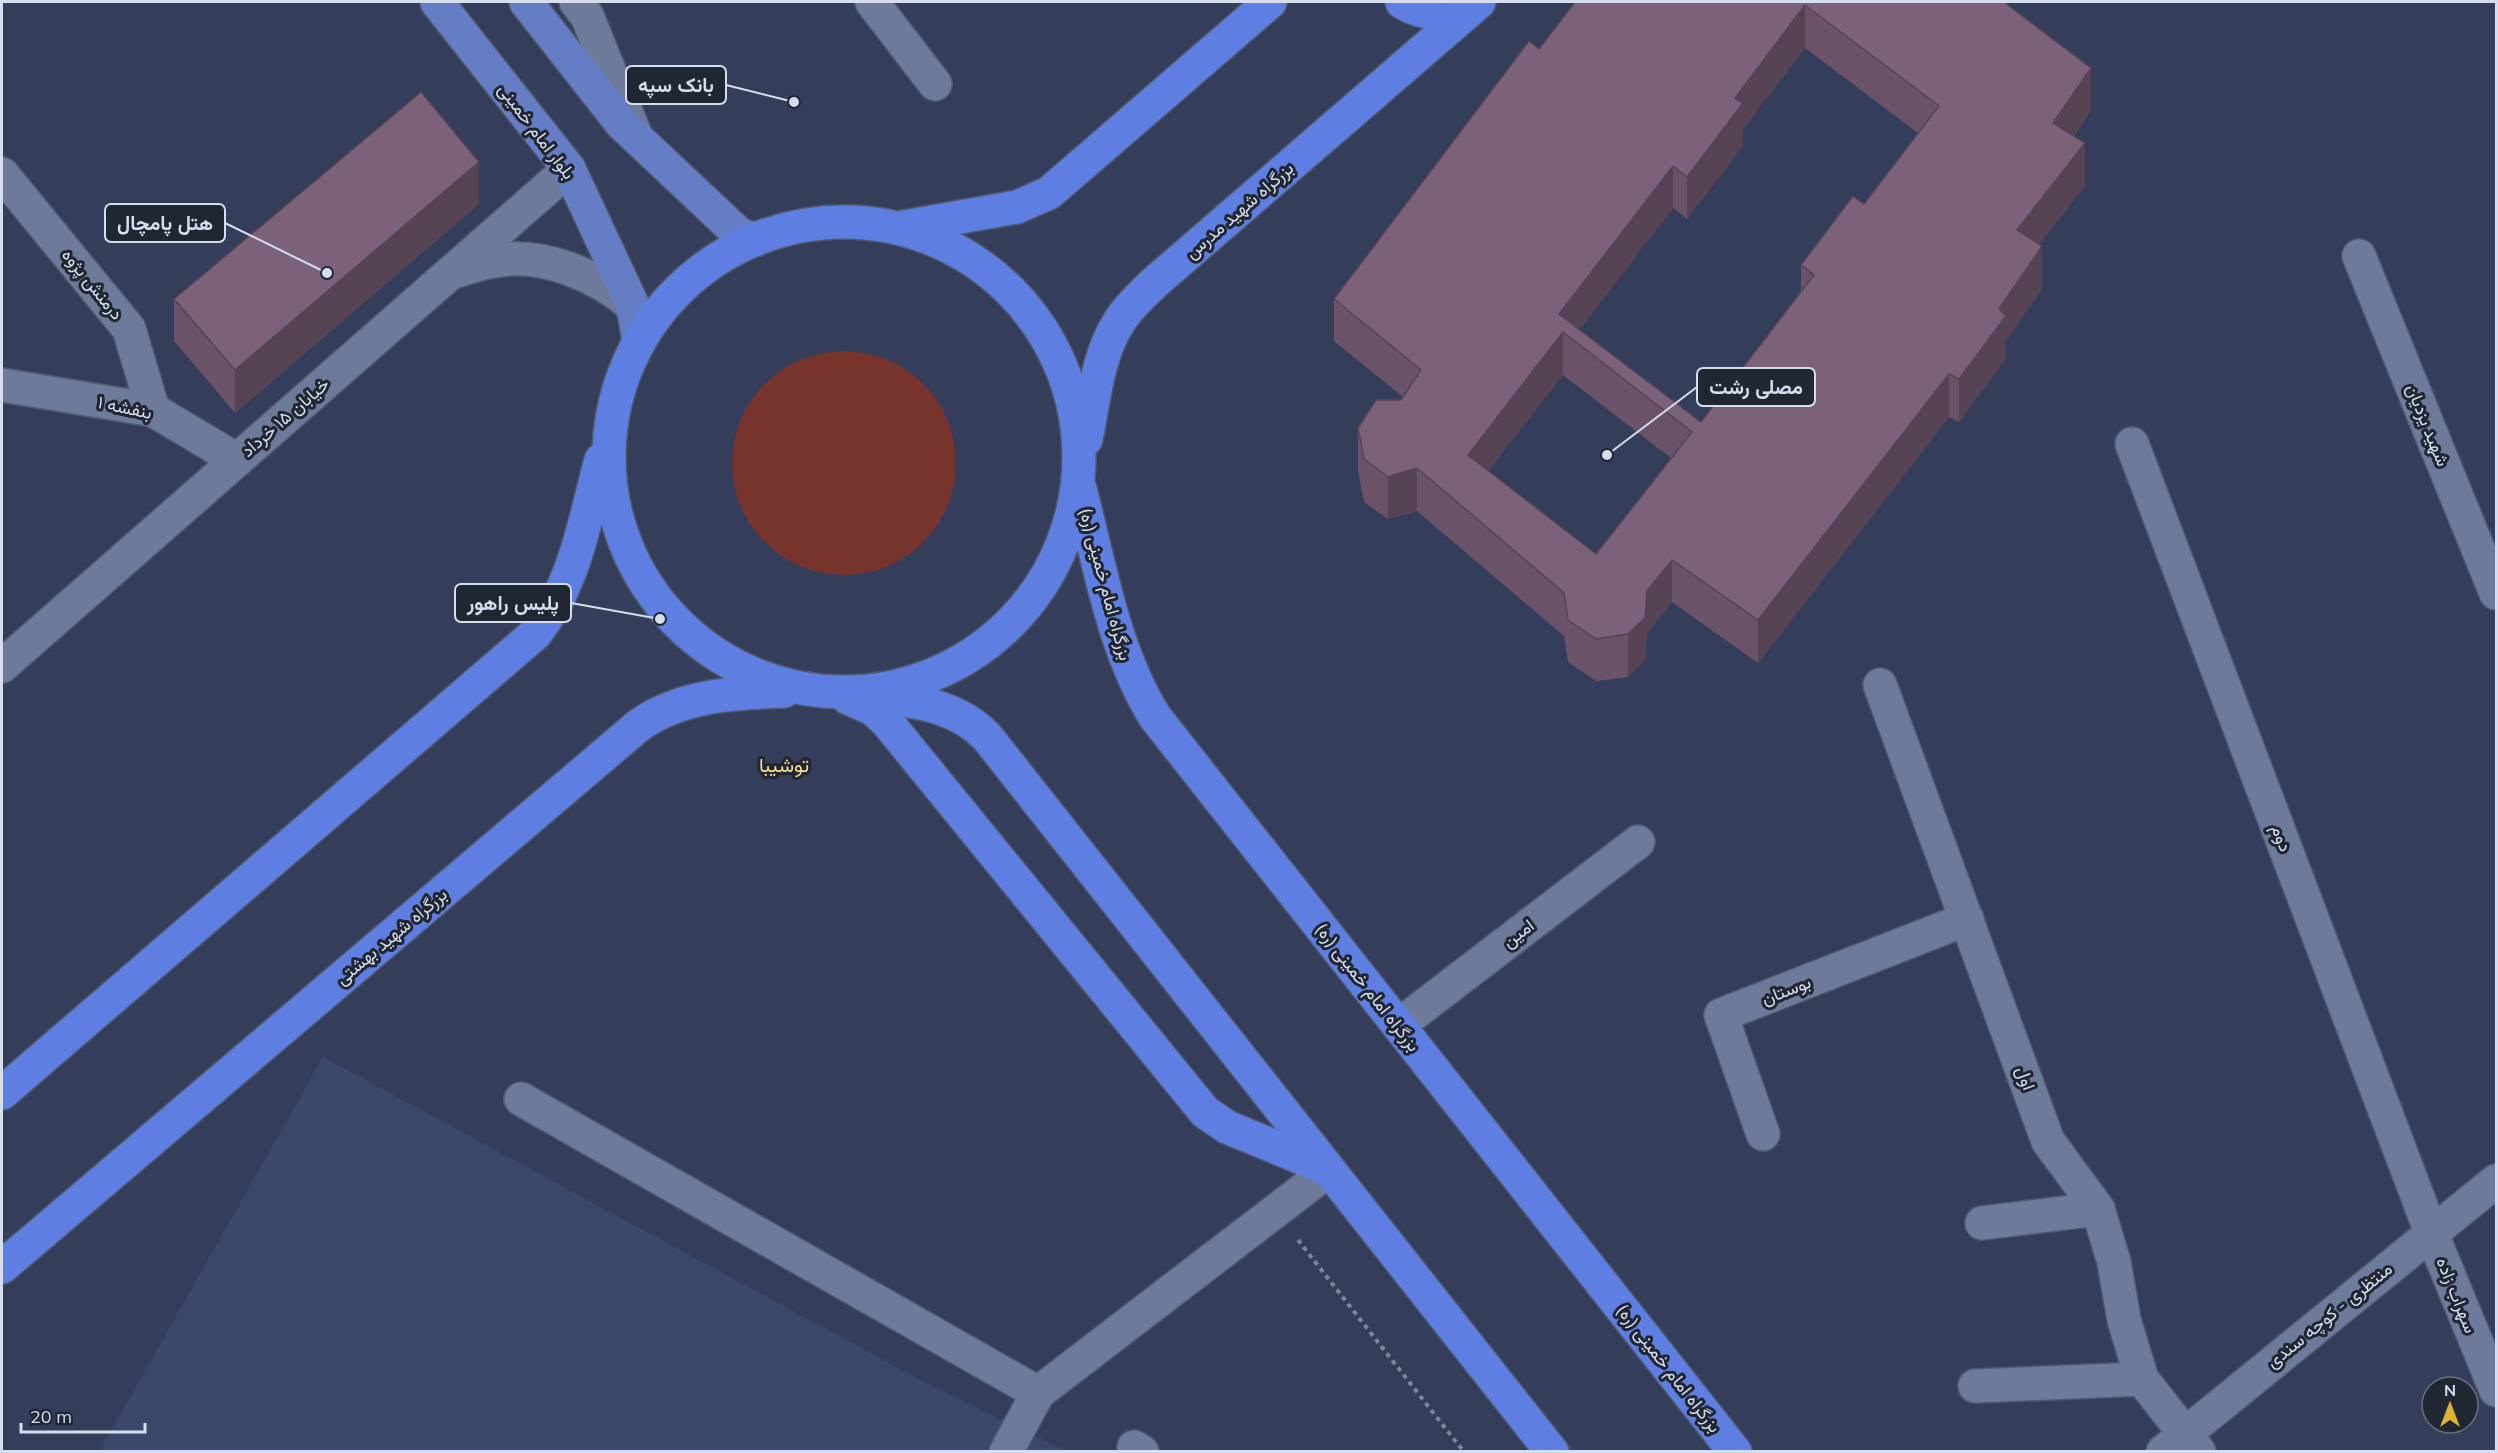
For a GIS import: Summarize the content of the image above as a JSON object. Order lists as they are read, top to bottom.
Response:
{
  "streets": {
    "highway": ["بزرگراه شهید مدرس", "بزرگراه امام خمینی (ره)", "بزرگراه شهید بهشتی"],
    "main road": ["بلوار امام خمینی"],
    "street": [
      "درمنش پژوه",
      "بنفشه ۱",
      "خیابان ۱۵ خرداد",
      "شهید یزدیان",
      "دوم",
      "امین",
      "بوستان",
      "اول",
      "سهراب زاده",
      "منتظری - کوچه سندی"
    ]
  },
  "crossings": [
    ["بلوار امام خمینی", "خیابان ۱۵ خرداد"],
    ["بزرگراه شهید مدرس", "بزرگراه امام خمینی (ره)"],
    ["درمنش پژوه", "بنفشه ۱"],
    ["بنفشه ۱", "خیابان ۱۵ خرداد"],
    ["بزرگراه امام خمینی (ره)", "امین"],
    ["دوم", "سهراب زاده"],
    ["دوم", "منتظری - کوچه سندی"],
    ["بوستان", "اول"],
    ["اول", "منتظری - کوچه سندی"],
    ["سهراب زاده", "منتظری - کوچه سندی"]
  ],
  "districts": ["توشیبا"],
  "places": [
    "بانک سپه",
    "هتل پامچال",
    "مصلی رشت",
    "پلیس راهور"
  ],
  "scale_bar": "20 m",
  "north": "top"
}
